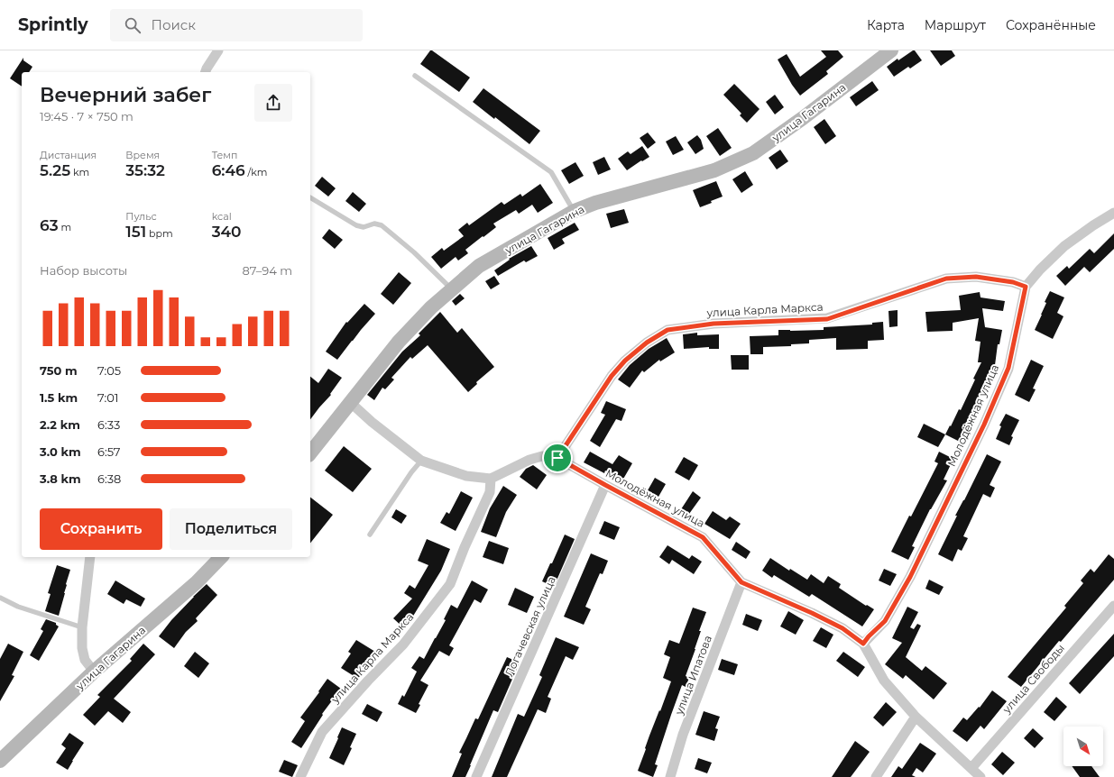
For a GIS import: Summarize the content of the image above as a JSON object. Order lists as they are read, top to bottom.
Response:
{
  "streets": {
    "main road": ["улица Гагарина"],
    "street": [
      "улица Карла Маркса",
      "Молодёжная улица",
      "Логачевская улица",
      "улица Ипатова",
      "улица Свободы"
    ]
  },
  "crossings": [
    ["улица Карла Маркса", "Молодёжная улица"],
    ["Молодёжная улица", "Логачевская улица"],
    ["Молодёжная улица", "улица Ипатова"],
    ["Молодёжная улица", "улица Свободы"]
  ],
  "north": "bottom right",
  "page": {
    "header": "Sprintly",
    "search": "Поиск",
    "nav": ["Карта", "Маршрут", "Сохранённые"],
    "heading": ["Вечерний забег", "19:45 · 7 × 750 m"],
    "stats": [
      ["Дистанция", "5.25 km"],
      ["Время", "35:32"],
      ["Темп", "6:46 /km"],
      ["63 m"],
      ["Пульс", "151 bpm"],
      ["kcal", "340"]
    ],
    "chart": ["Набор высоты", "87–94 m"],
    "list": [
      {
        "name": "750 m",
        "note": "7:05"
      },
      {
        "name": "1.5 km",
        "note": "7:01"
      },
      {
        "name": "2.2 km",
        "note": "6:33"
      },
      {
        "name": "3.0 km",
        "note": "6:57"
      },
      {
        "name": "3.8 km",
        "note": "6:38"
      }
    ],
    "buttons": ["Сохранить", "Поделиться"]
  }
}
